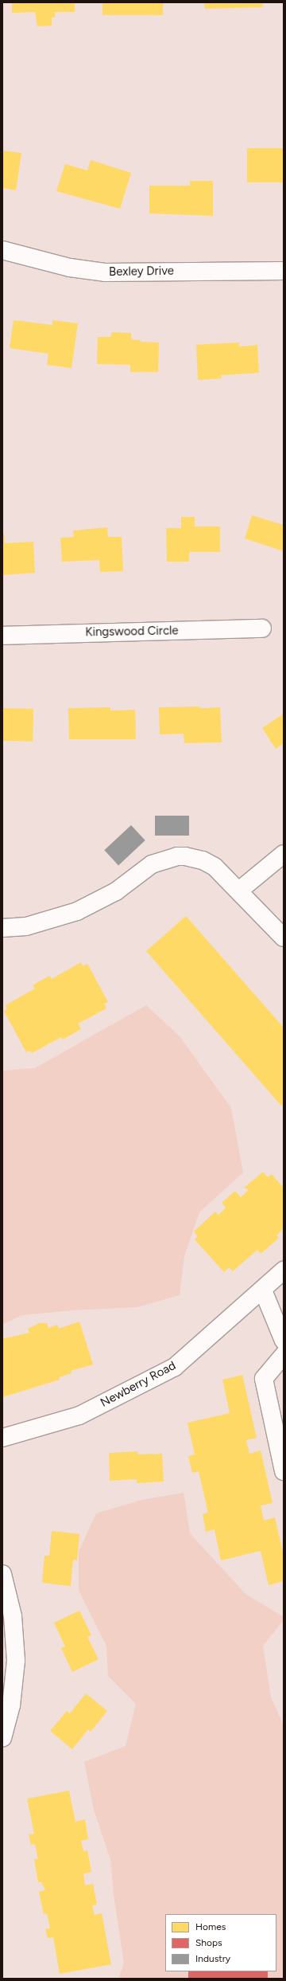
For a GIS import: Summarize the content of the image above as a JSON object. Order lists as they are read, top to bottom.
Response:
{
  "streets": {
    "street": ["Bexley Drive", "Kingswood Circle", "Newberry Road"]
  },
  "legend": ["Homes", "Shops", "Industry"]
}
